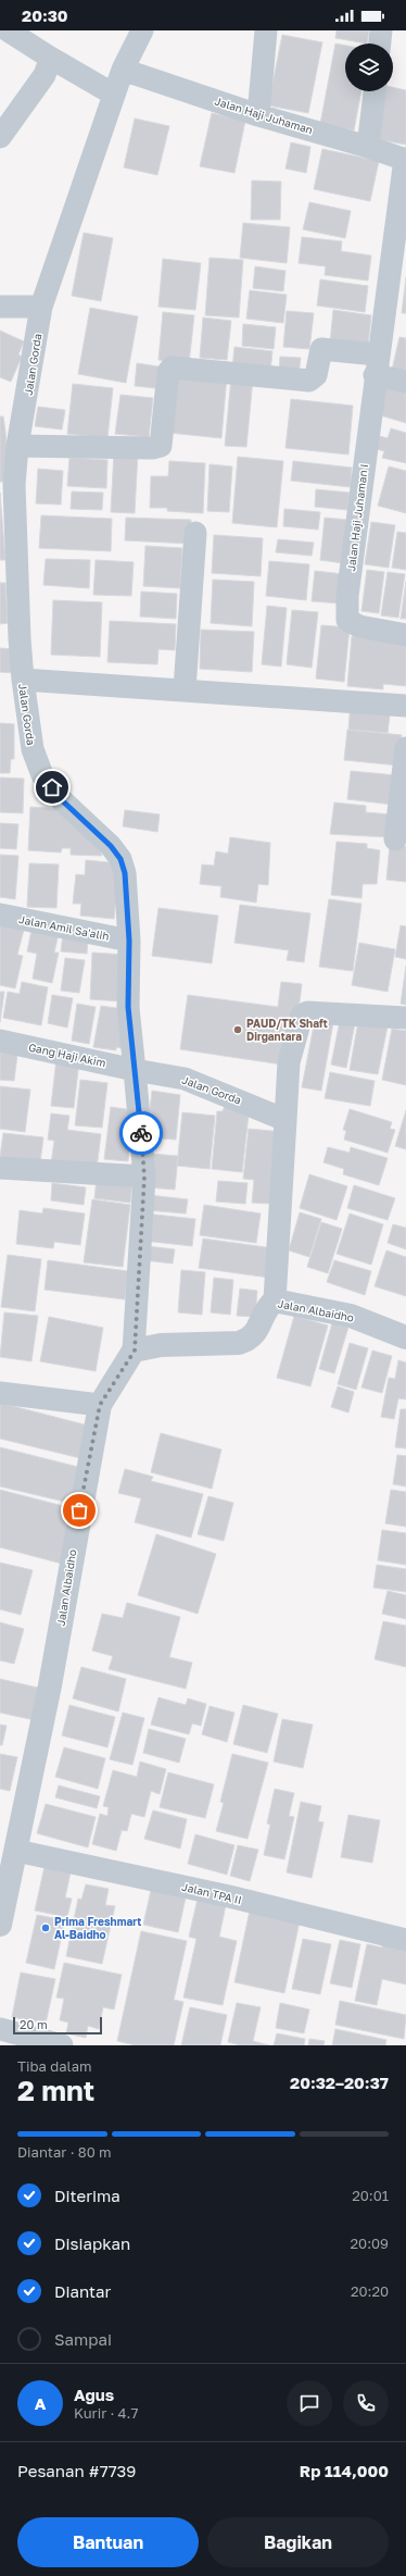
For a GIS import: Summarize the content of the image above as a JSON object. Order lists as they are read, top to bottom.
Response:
{
  "streets": {
    "street": [
      "Jalan Haji Juhaman",
      "Jalan Gorda",
      "Jalan Haji Juhaman I",
      "Jalan Amil Sa'alih",
      "Gang Haji Akim",
      "Jalan Albaidho",
      "Jalan TPA II"
    ]
  },
  "crossings": [
    ["Jalan Haji Juhaman", "Jalan Gorda"],
    ["Jalan Gorda", "Jalan Amil Sa'alih"],
    ["Jalan Gorda", "Gang Haji Akim"],
    ["Jalan Albaidho", "Jalan TPA II"]
  ],
  "places": ["PAUD/TK Shaft Dirgantara", "Prima Freshmart Al-Baidho"],
  "scale_bar": "20 m",
  "page": {
    "status": "20:30",
    "scale": "20 m",
    "heading": ["2 mnt", "Tiba dalam", "20:32–20:37"],
    "panel": [
      "Agus",
      "Kurir · 4.7",
      "Pesanan #7739",
      "Rp 114,000"
    ],
    "bar": "Diantar · 80 m",
    "list": [
      ["Diterima", "20:01"],
      ["Disiapkan", "20:09"],
      ["Diantar", "20:20"],
      "Sampai"
    ],
    "round": "A",
    "buttons": ["Bantuan", "Bagikan"]
  }
}
